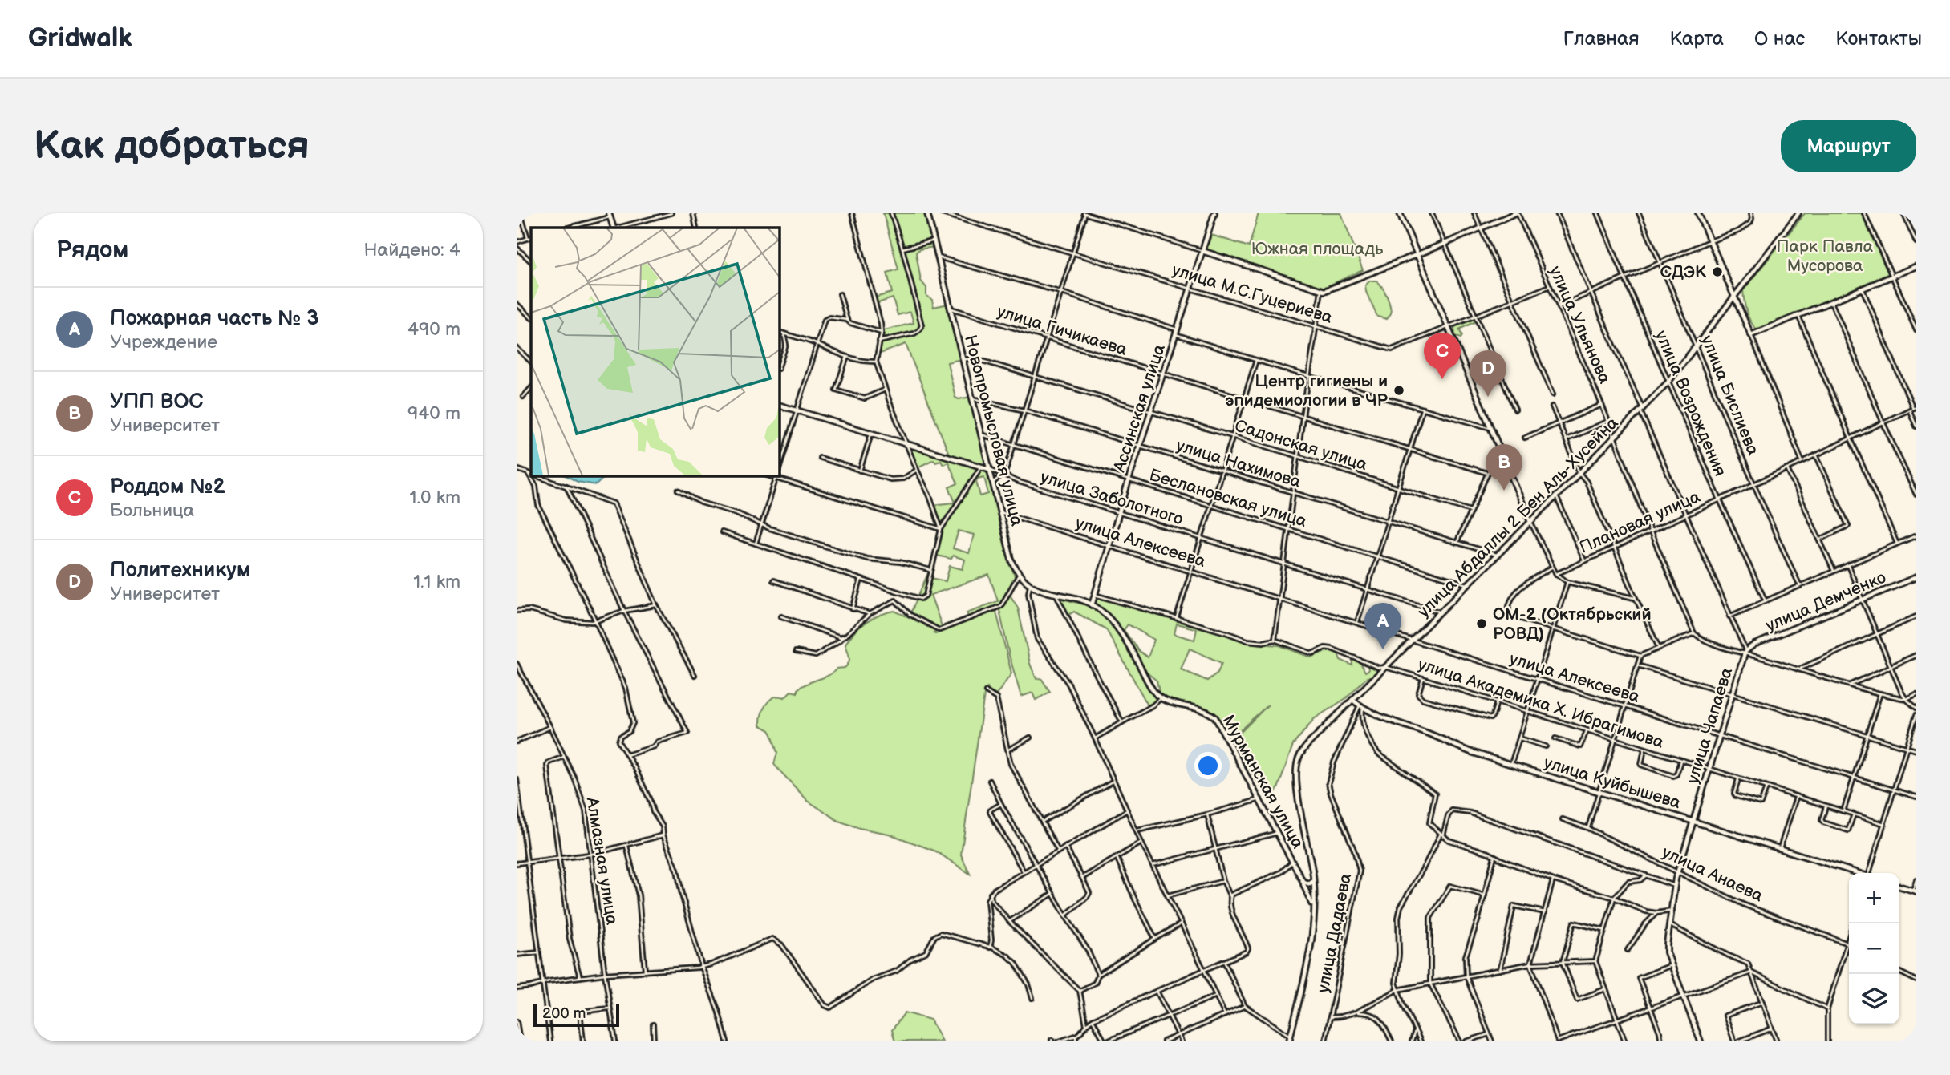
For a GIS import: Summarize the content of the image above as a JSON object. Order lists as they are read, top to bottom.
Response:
{
  "streets": {
    "street": [
      "улица М.С.Гуцериева",
      "улица Ульянова",
      "улица Гичикаева",
      "улица Бислиева",
      "улица Возрождения",
      "Ассинская улица",
      "Новопромысловая улица",
      "Садонская улица",
      "улица Нахимова",
      "улица Заболотного",
      "Беслановская улица",
      "улица Абдаллы 2 Бен Аль-Хусейна",
      "Плановая улица",
      "улица Алексеева",
      "улица Демченко",
      "улица Академика Х. Ибрагимова",
      "улица Чапаева",
      "Мурманская улица",
      "улица Куйбышева",
      "Алмазная улица",
      "улица Анаева",
      "улица Дадаева"
    ]
  },
  "crossings": [
    ["улица М.С.Гуцериева", "улица Ульянова"],
    ["улица М.С.Гуцериева", "Ассинская улица"],
    ["улица Ульянова", "улица Абдаллы 2 Бен Аль-Хусейна"],
    ["улица Ульянова", "Плановая улица"],
    ["улица Гичикаева", "Ассинская улица"],
    ["улица Гичикаева", "Новопромысловая улица"],
    ["улица Бислиева", "улица Абдаллы 2 Бен Аль-Хусейна"],
    ["улица Бислиева", "Плановая улица"],
    ["улица Возрождения", "улица Абдаллы 2 Бен Аль-Хусейна"],
    ["улица Возрождения", "Плановая улица"],
    ["Ассинская улица", "Новопромысловая улица"],
    ["Ассинская улица", "Садонская улица"],
    ["Ассинская улица", "улица Нахимова"],
    ["Ассинская улица", "улица Заболотного"],
    ["Ассинская улица", "Беслановская улица"],
    ["Ассинская улица", "улица Алексеева"],
    ["Ассинская улица", "улица Академика Х. Ибрагимова"],
    ["Новопромысловая улица", "Садонская улица"],
    ["Новопромысловая улица", "улица Нахимова"],
    ["Новопромысловая улица", "улица Заболотного"],
    ["Новопромысловая улица", "Беслановская улица"],
    ["Новопромысловая улица", "улица Алексеева"],
    ["улица Нахимова", "улица Абдаллы 2 Бен Аль-Хусейна"],
    ["улица Заболотного", "улица Абдаллы 2 Бен Аль-Хусейна"],
    ["Беслановская улица", "улица Абдаллы 2 Бен Аль-Хусейна"],
    ["улица Абдаллы 2 Бен Аль-Хусейна", "улица Алексеева"],
    ["улица Абдаллы 2 Бен Аль-Хусейна", "улица Академика Х. Ибрагимова"],
    ["улица Абдаллы 2 Бен Аль-Хусейна", "Мурманская улица"],
    ["улица Абдаллы 2 Бен Аль-Хусейна", "улица Куйбышева"],
    ["улица Алексеева", "улица Чапаева"],
    ["улица Демченко", "улица Чапаева"],
    ["улица Академика Х. Ибрагимова", "улица Чапаева"],
    ["улица Чапаева", "улица Куйбышева"],
    ["улица Чапаева", "улица Анаева"],
    ["улица Куйбышева", "улица Дадаева"]
  ],
  "parks": ["Парк Павла Мусорова", "Южная площадь"],
  "places": ["СДЭК", "Центр гигиены и эпидемиологии в ЧР", "ОМ-2 (Октябрьский РОВД)"],
  "scale_bar": "200 m",
  "page": {
    "header": "Gridwalk",
    "nav": [
      "Главная",
      "Карта",
      "О нас",
      "Контакты"
    ],
    "buttons": "Маршрут",
    "title": "Как добраться",
    "heading": ["Рядом", "Найдено: 4"],
    "list": [
      {
        "mark": "A",
        "name": "Пожарная часть № 3",
        "note": "Учреждение",
        "value": "490 m"
      },
      {
        "mark": "B",
        "name": "УПП ВОС",
        "note": "Университет",
        "value": "940 m"
      },
      {
        "mark": "C",
        "name": "Роддом №2",
        "note": "Больница",
        "value": "1.0 km"
      },
      {
        "mark": "D",
        "name": "Политехникум",
        "note": "Университет",
        "value": "1.1 km"
      }
    ],
    "pins": [
      "C",
      "D",
      "B",
      "A"
    ],
    "map_buttons": ["+", "−"],
    "scale": "200 m"
  }
}
